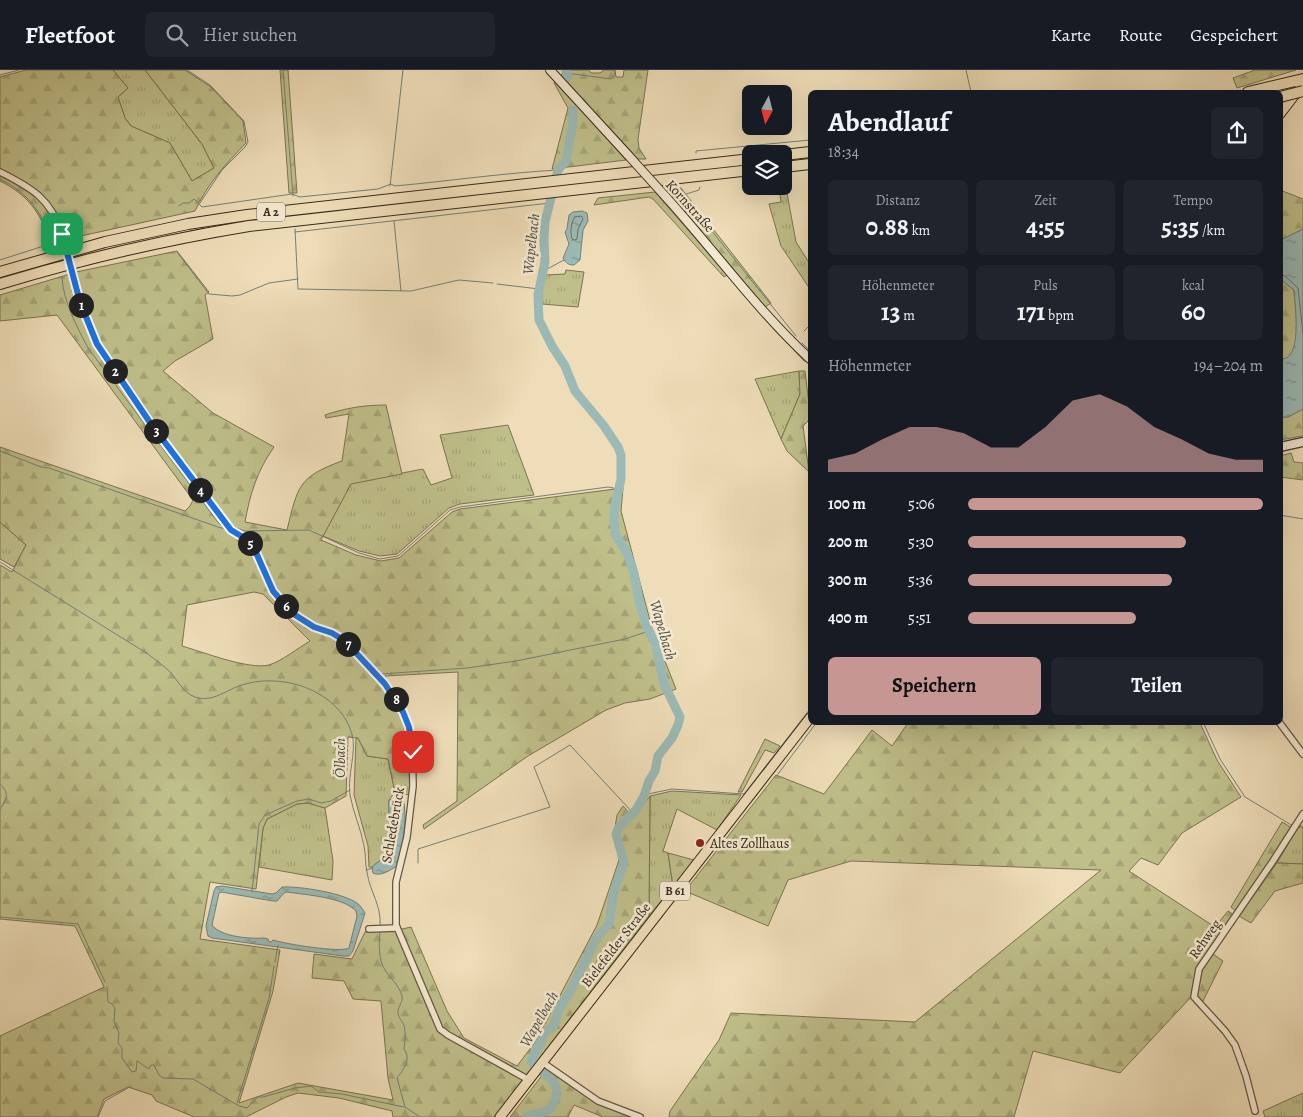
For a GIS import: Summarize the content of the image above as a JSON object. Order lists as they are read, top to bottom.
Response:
{
  "streets": {
    "highway": ["A 2"],
    "main road": ["B 61", "Bielefelder Straße"],
    "street": ["Kornstraße", "Schledebrück", "Rehweg"]
  },
  "crossings": [
    ["Schledebrück", "Bielefelder Straße"]
  ],
  "water": ["Wapelbach", "Ölbach"],
  "places": ["Altes Zollhaus"],
  "north": "bottom",
  "page": {
    "header": "Fleetfoot",
    "search": "Hier suchen",
    "nav": ["Karte", "Route", "Gespeichert"],
    "heading": ["Abendlauf", "18:34"],
    "stats": [
      ["Distanz", "0.88 km"],
      ["Zeit", "4:55"],
      ["Tempo", "5:35 /km"],
      ["Höhenmeter", "13 m"],
      ["Puls", "171 bpm"],
      ["kcal", "60"]
    ],
    "pins": [
      "1",
      "2",
      "3",
      "4",
      "5",
      "6",
      "7",
      "8"
    ],
    "chart": ["Höhenmeter", "194–204 m"],
    "list": [
      {
        "name": "100 m",
        "note": "5:06"
      },
      {
        "name": "200 m",
        "note": "5:30"
      },
      {
        "name": "300 m",
        "note": "5:36"
      },
      {
        "name": "400 m",
        "note": "5:51"
      }
    ],
    "buttons": ["Speichern", "Teilen"]
  }
}
